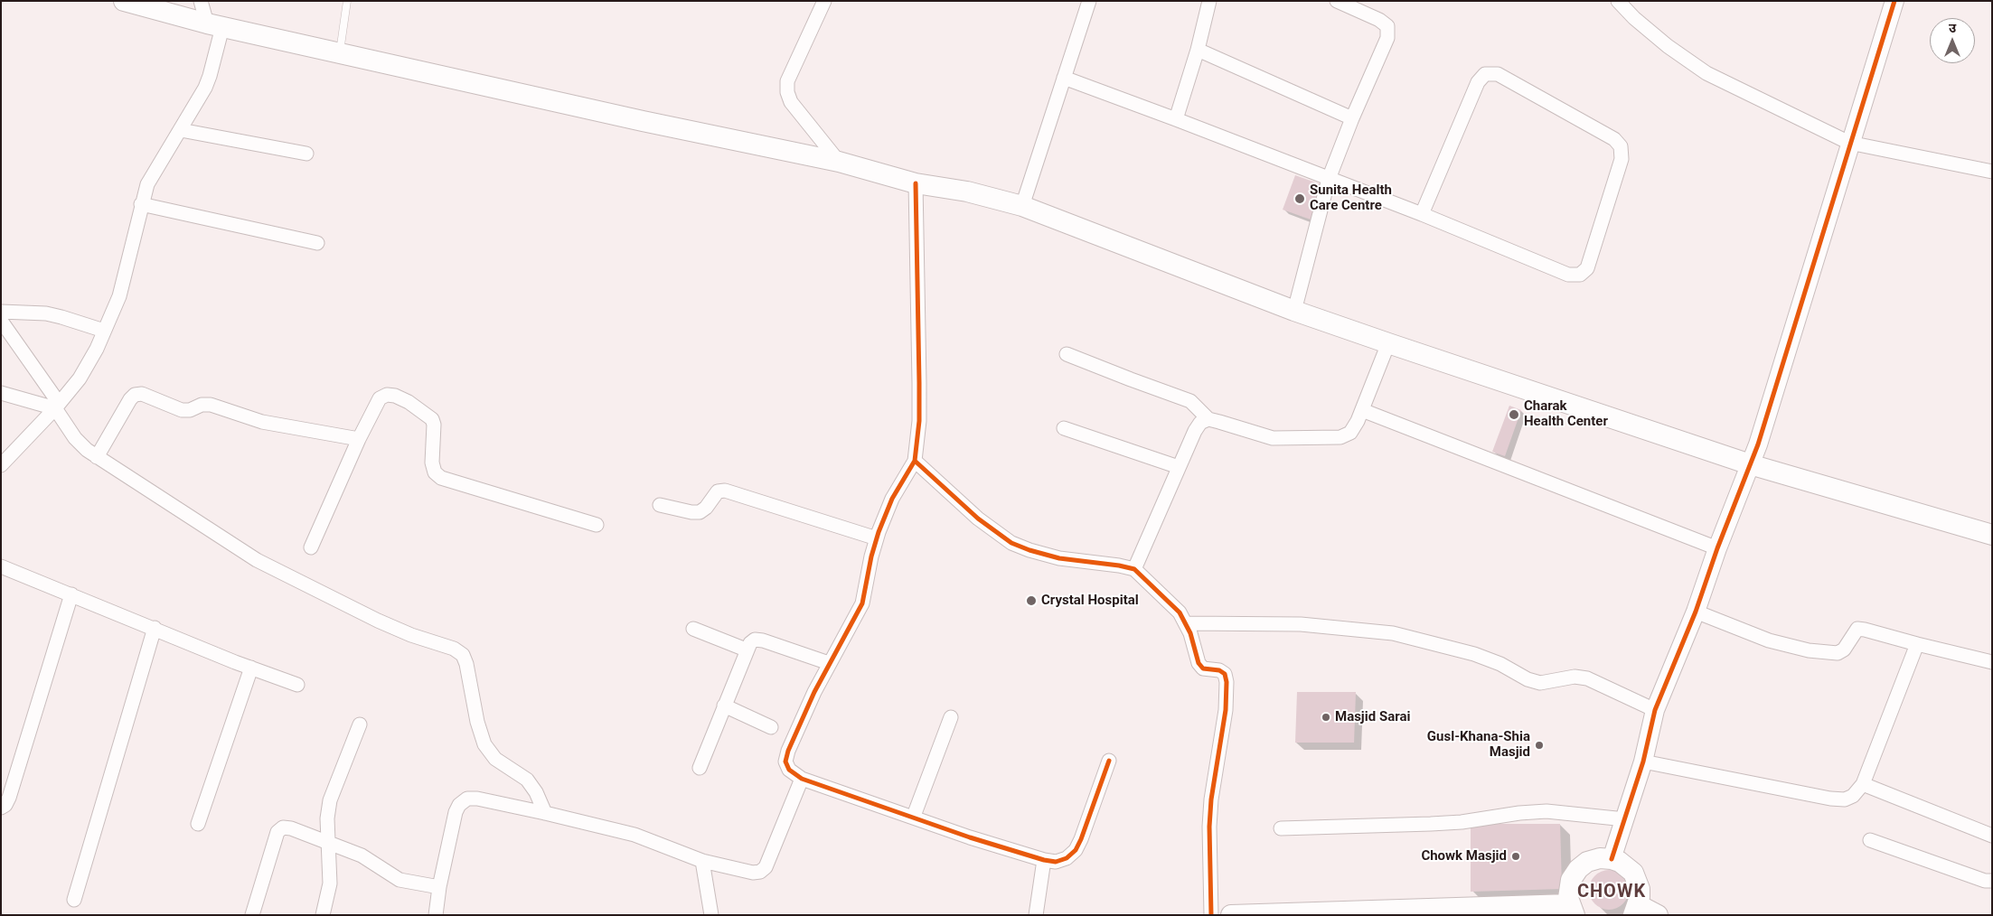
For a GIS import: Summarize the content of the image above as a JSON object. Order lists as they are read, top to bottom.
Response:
{
  "districts": ["CHOWK"],
  "places": [
    "Sunita Health Care Centre",
    "Charak Health Center",
    "Crystal Hospital",
    "Masjid Sarai",
    "Gusl-Khana-Shia Masjid",
    "Chowk Masjid"
  ],
  "north": "top"
}
